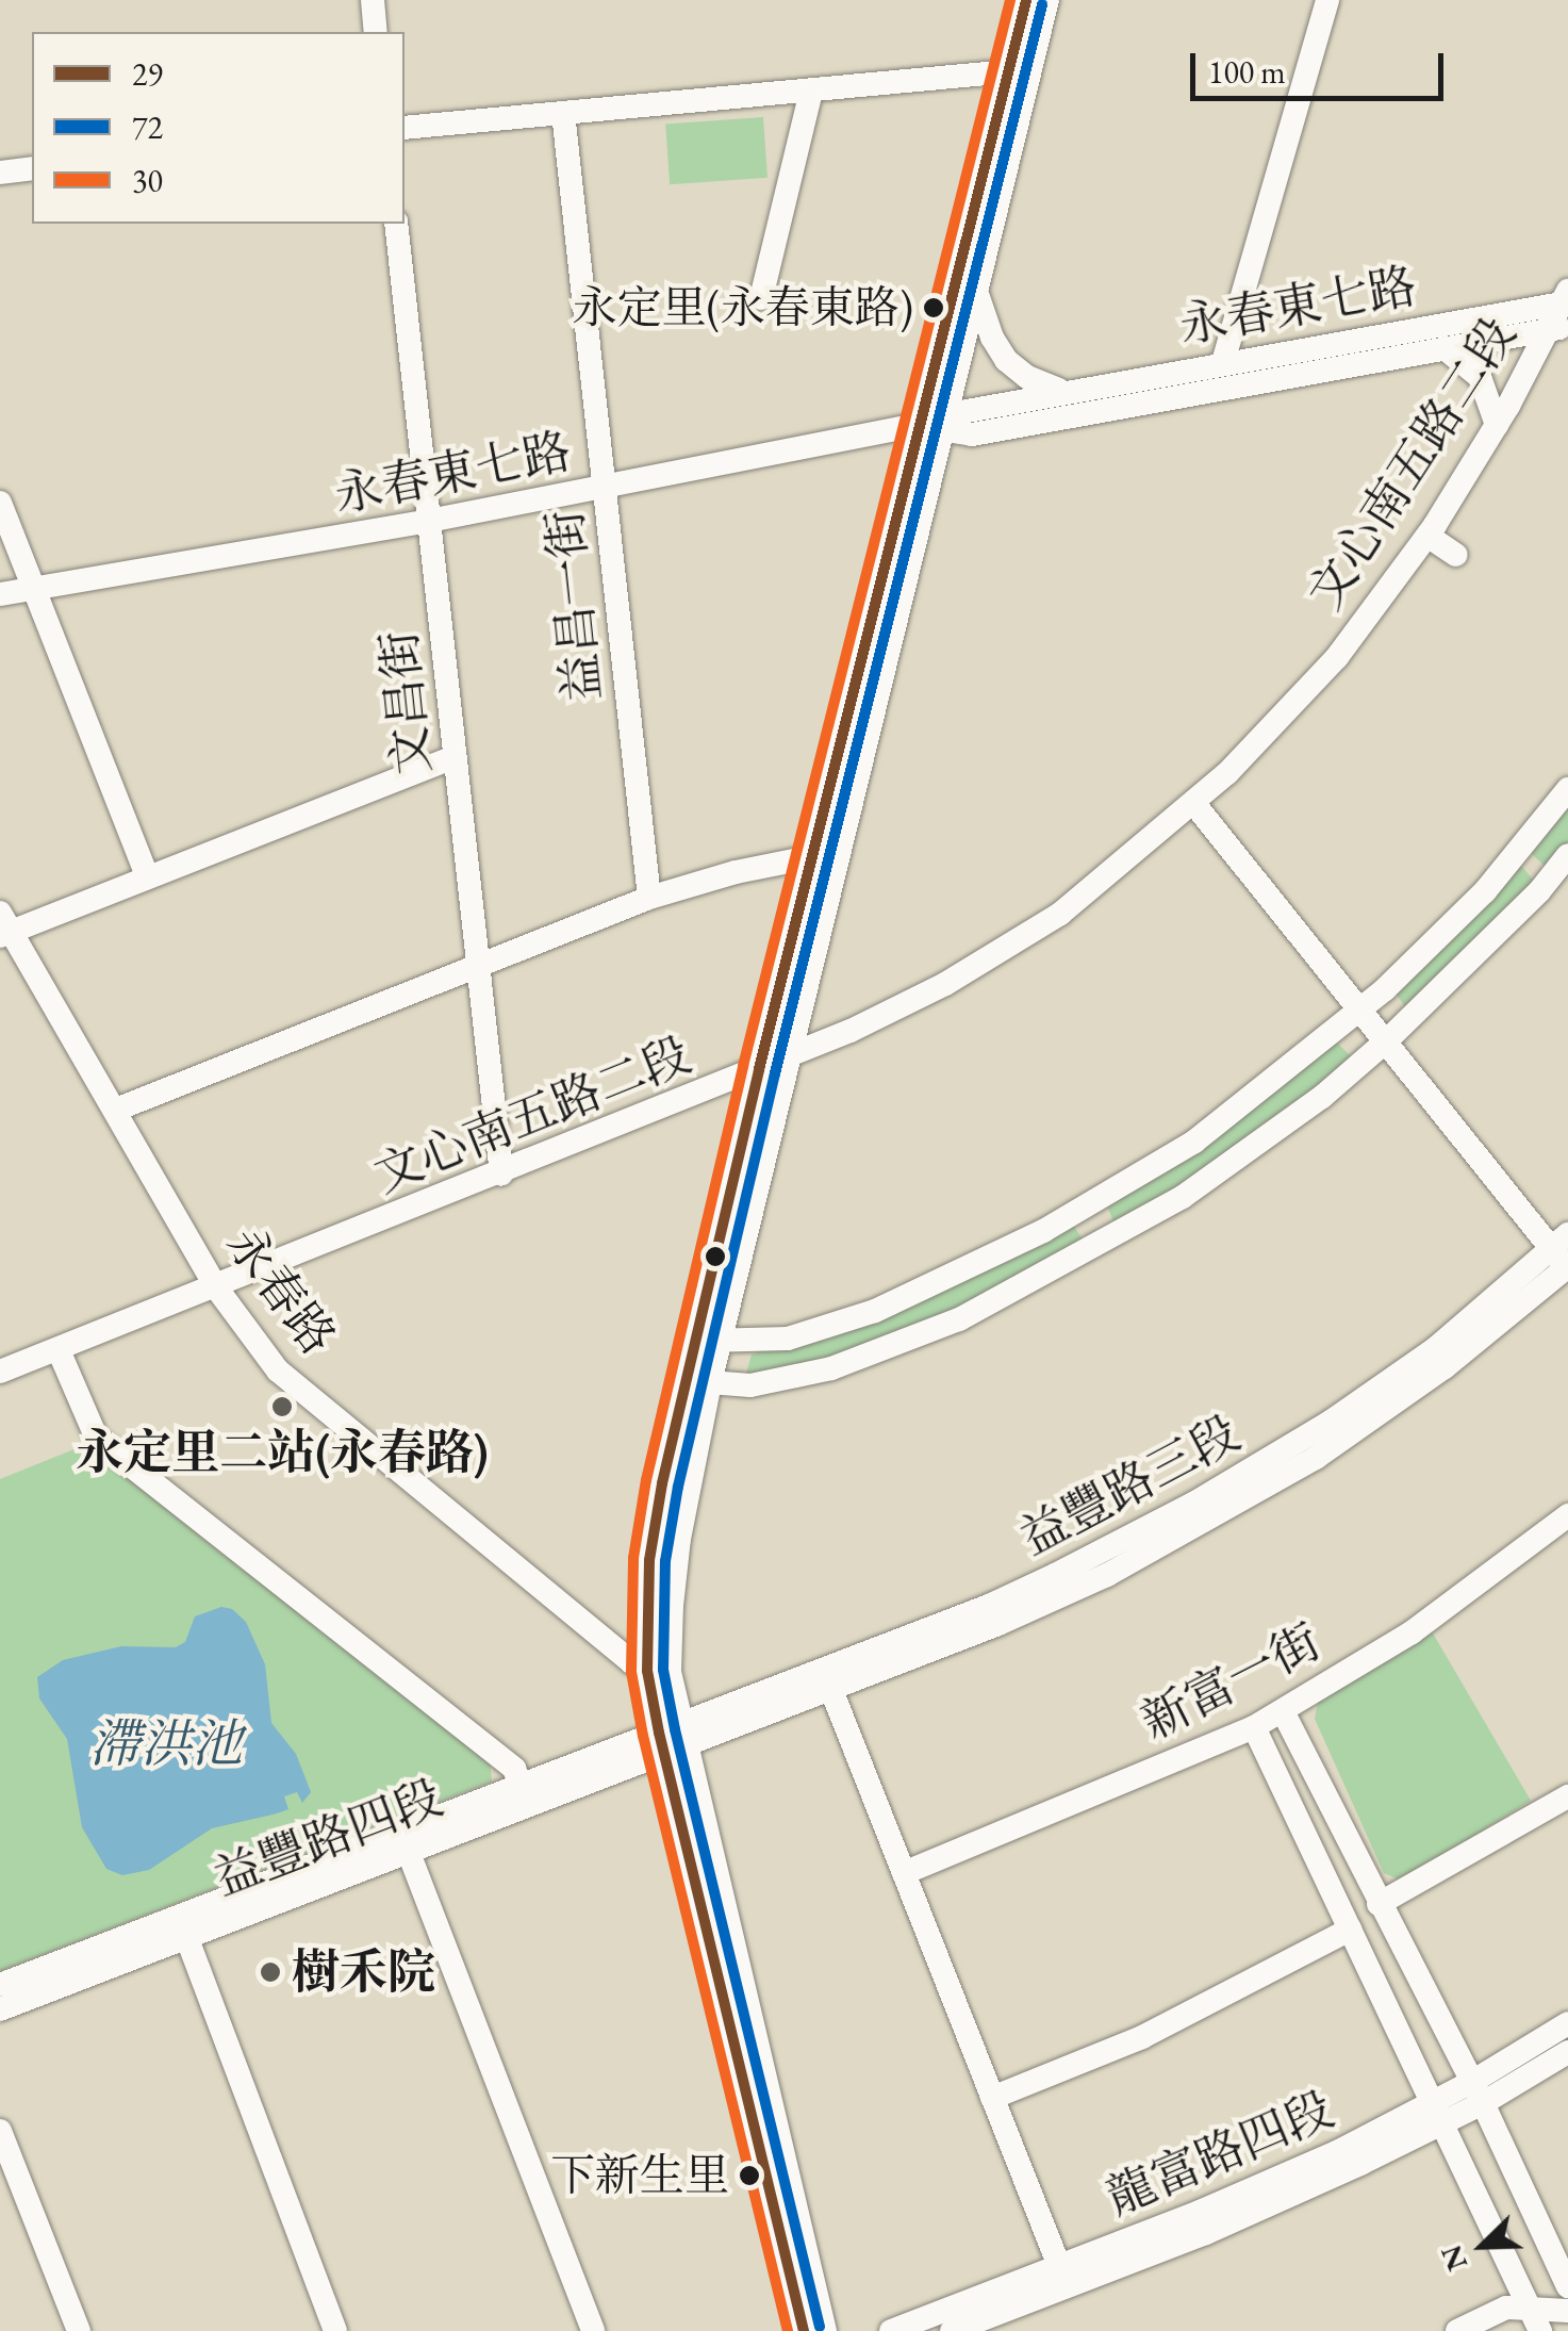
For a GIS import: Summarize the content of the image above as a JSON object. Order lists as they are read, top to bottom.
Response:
{
  "streets": {
    "street": [
      "永春東七路",
      "文心南五路二段",
      "益昌一街",
      "文昌街",
      "永春路",
      "益豐路三段",
      "新富一街",
      "益豐路四段",
      "龍富路四段"
    ]
  },
  "crossings": [
    ["永春東七路", "文心南五路二段"],
    ["永春東七路", "益昌一街"],
    ["永春東七路", "文昌街"],
    ["文心南五路二段", "文昌街"],
    ["文心南五路二段", "永春路"],
    ["益豐路三段", "益豐路四段"]
  ],
  "water": ["滯洪池"],
  "places": [
    "永定里(永春東路)",
    "永定里二站(永春路)",
    "樹禾院",
    "下新生里"
  ],
  "lines": ["transit line 29", "transit line 30", "transit line 72"],
  "legend": ["29", "72", "30"],
  "scale_bar": "100 m",
  "north": "bottom left"
}
